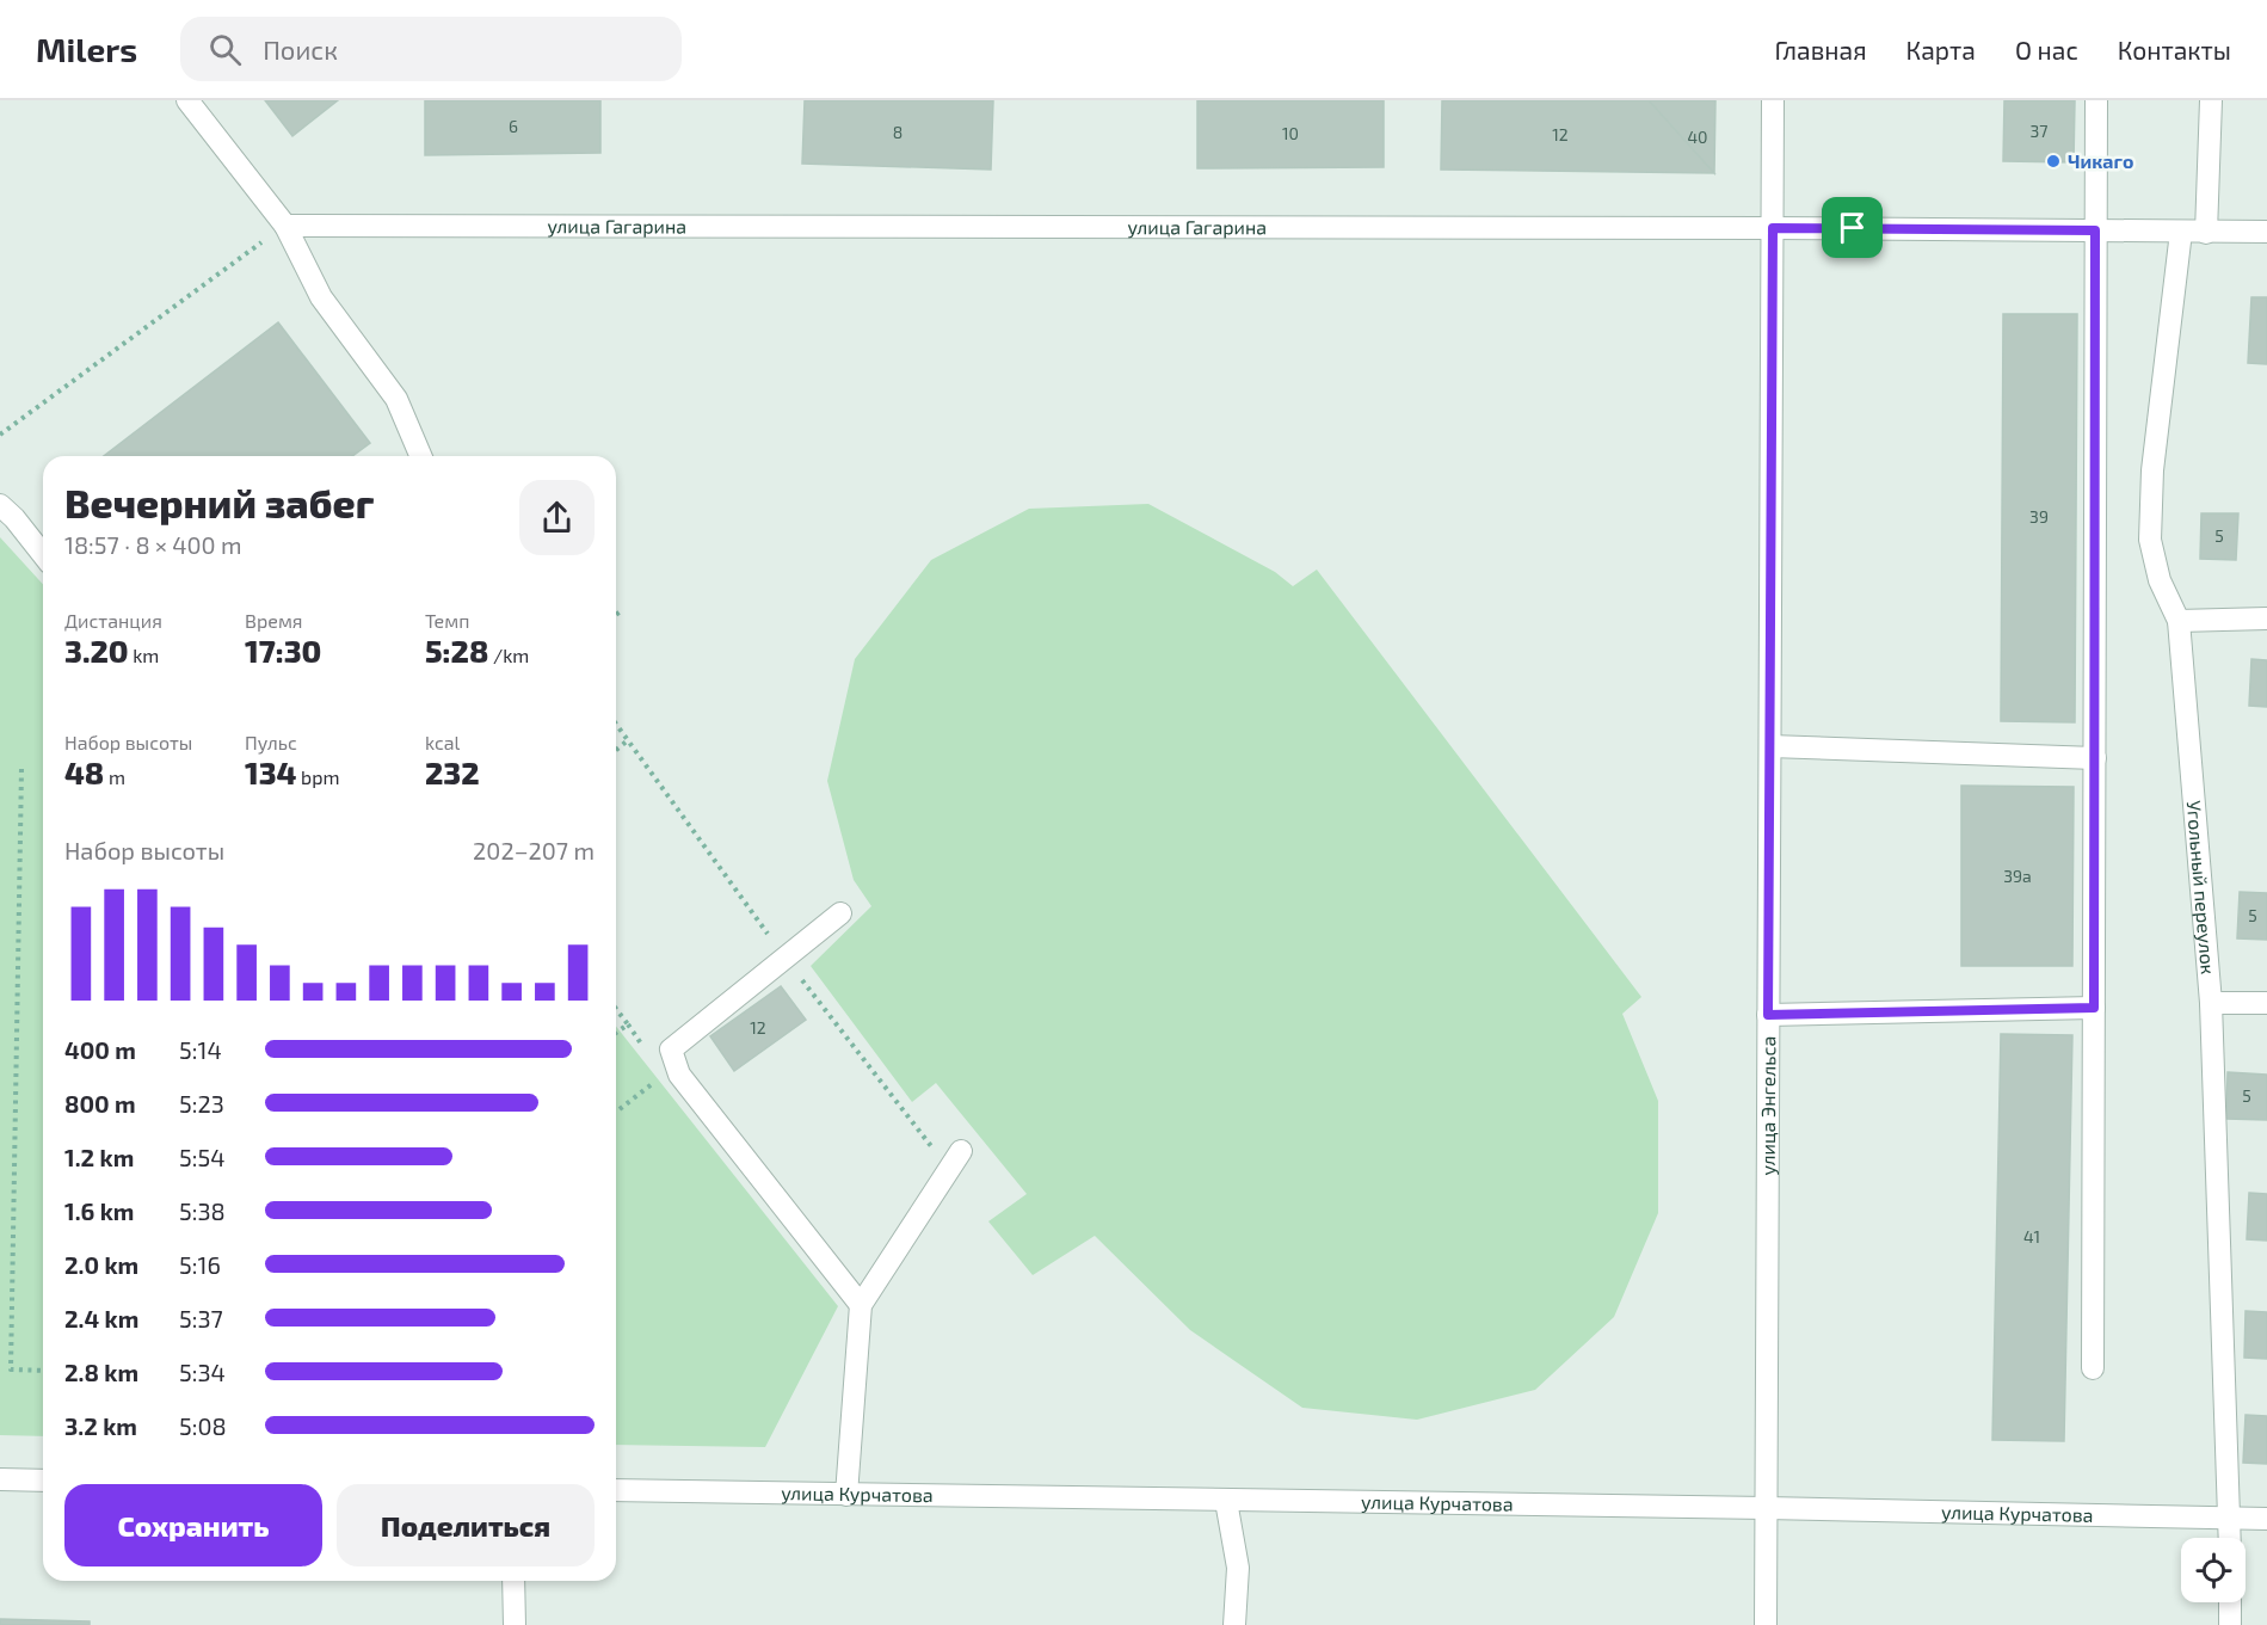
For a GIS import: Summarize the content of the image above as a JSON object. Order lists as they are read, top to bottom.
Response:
{
  "streets": {
    "street": [
      "улица Гагарина",
      "Угольный переулок",
      "улица Энгельса",
      "улица Курчатова"
    ]
  },
  "crossings": [
    ["улица Гагарина", "Угольный переулок"],
    ["улица Гагарина", "улица Энгельса"],
    ["Угольный переулок", "улица Курчатова"],
    ["улица Энгельса", "улица Курчатова"]
  ],
  "places": ["Чикаго"],
  "house_numbers": [
    "6",
    "37",
    "8",
    "10",
    "12",
    "40",
    "39",
    "5",
    "39а",
    "5",
    "12",
    "5",
    "41"
  ],
  "page": {
    "header": "Milers",
    "search": "Поиск",
    "nav": [
      "Главная",
      "Карта",
      "О нас",
      "Контакты"
    ],
    "heading": ["Вечерний забег", "18:57 · 8 × 400 m"],
    "stats": [
      ["Дистанция", "3.20 km"],
      ["Время", "17:30"],
      ["Темп", "5:28 /km"],
      ["Набор высоты", "48 m"],
      ["Пульс", "134 bpm"],
      ["kcal", "232"]
    ],
    "chart": ["Набор высоты", "202–207 m"],
    "list": [
      {
        "name": "400 m",
        "note": "5:14"
      },
      {
        "name": "800 m",
        "note": "5:23"
      },
      {
        "name": "1.2 km",
        "note": "5:54"
      },
      {
        "name": "1.6 km",
        "note": "5:38"
      },
      {
        "name": "2.0 km",
        "note": "5:16"
      },
      {
        "name": "2.4 km",
        "note": "5:37"
      },
      {
        "name": "2.8 km",
        "note": "5:34"
      },
      {
        "name": "3.2 km",
        "note": "5:08"
      }
    ],
    "buttons": ["Сохранить", "Поделиться"]
  }
}
